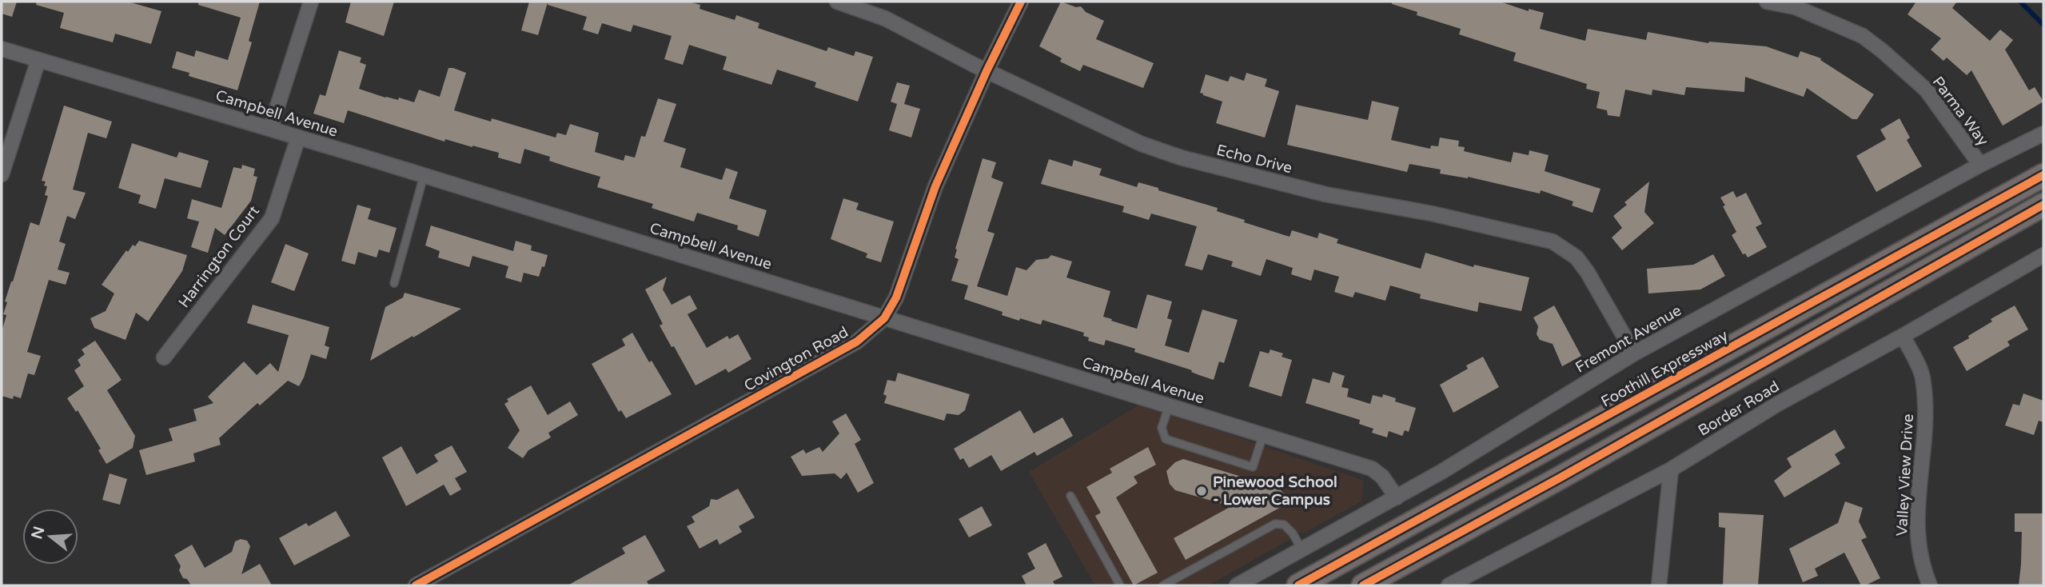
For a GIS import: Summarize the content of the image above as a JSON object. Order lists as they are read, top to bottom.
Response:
{
  "streets": {
    "highway": ["Foothill Expressway"],
    "street": [
      "Parma Way",
      "Campbell Avenue",
      "Echo Drive",
      "Harrington Court",
      "Fremont Avenue",
      "Covington Road",
      "Border Road",
      "Valley View Drive"
    ]
  },
  "crossings": [
    ["Parma Way", "Fremont Avenue"],
    ["Campbell Avenue", "Harrington Court"],
    ["Campbell Avenue", "Fremont Avenue"],
    ["Campbell Avenue", "Covington Road"],
    ["Echo Drive", "Fremont Avenue"],
    ["Echo Drive", "Covington Road"],
    ["Border Road", "Valley View Drive"]
  ],
  "places": ["Pinewood School - Lower Campus"],
  "north": "left"
}
